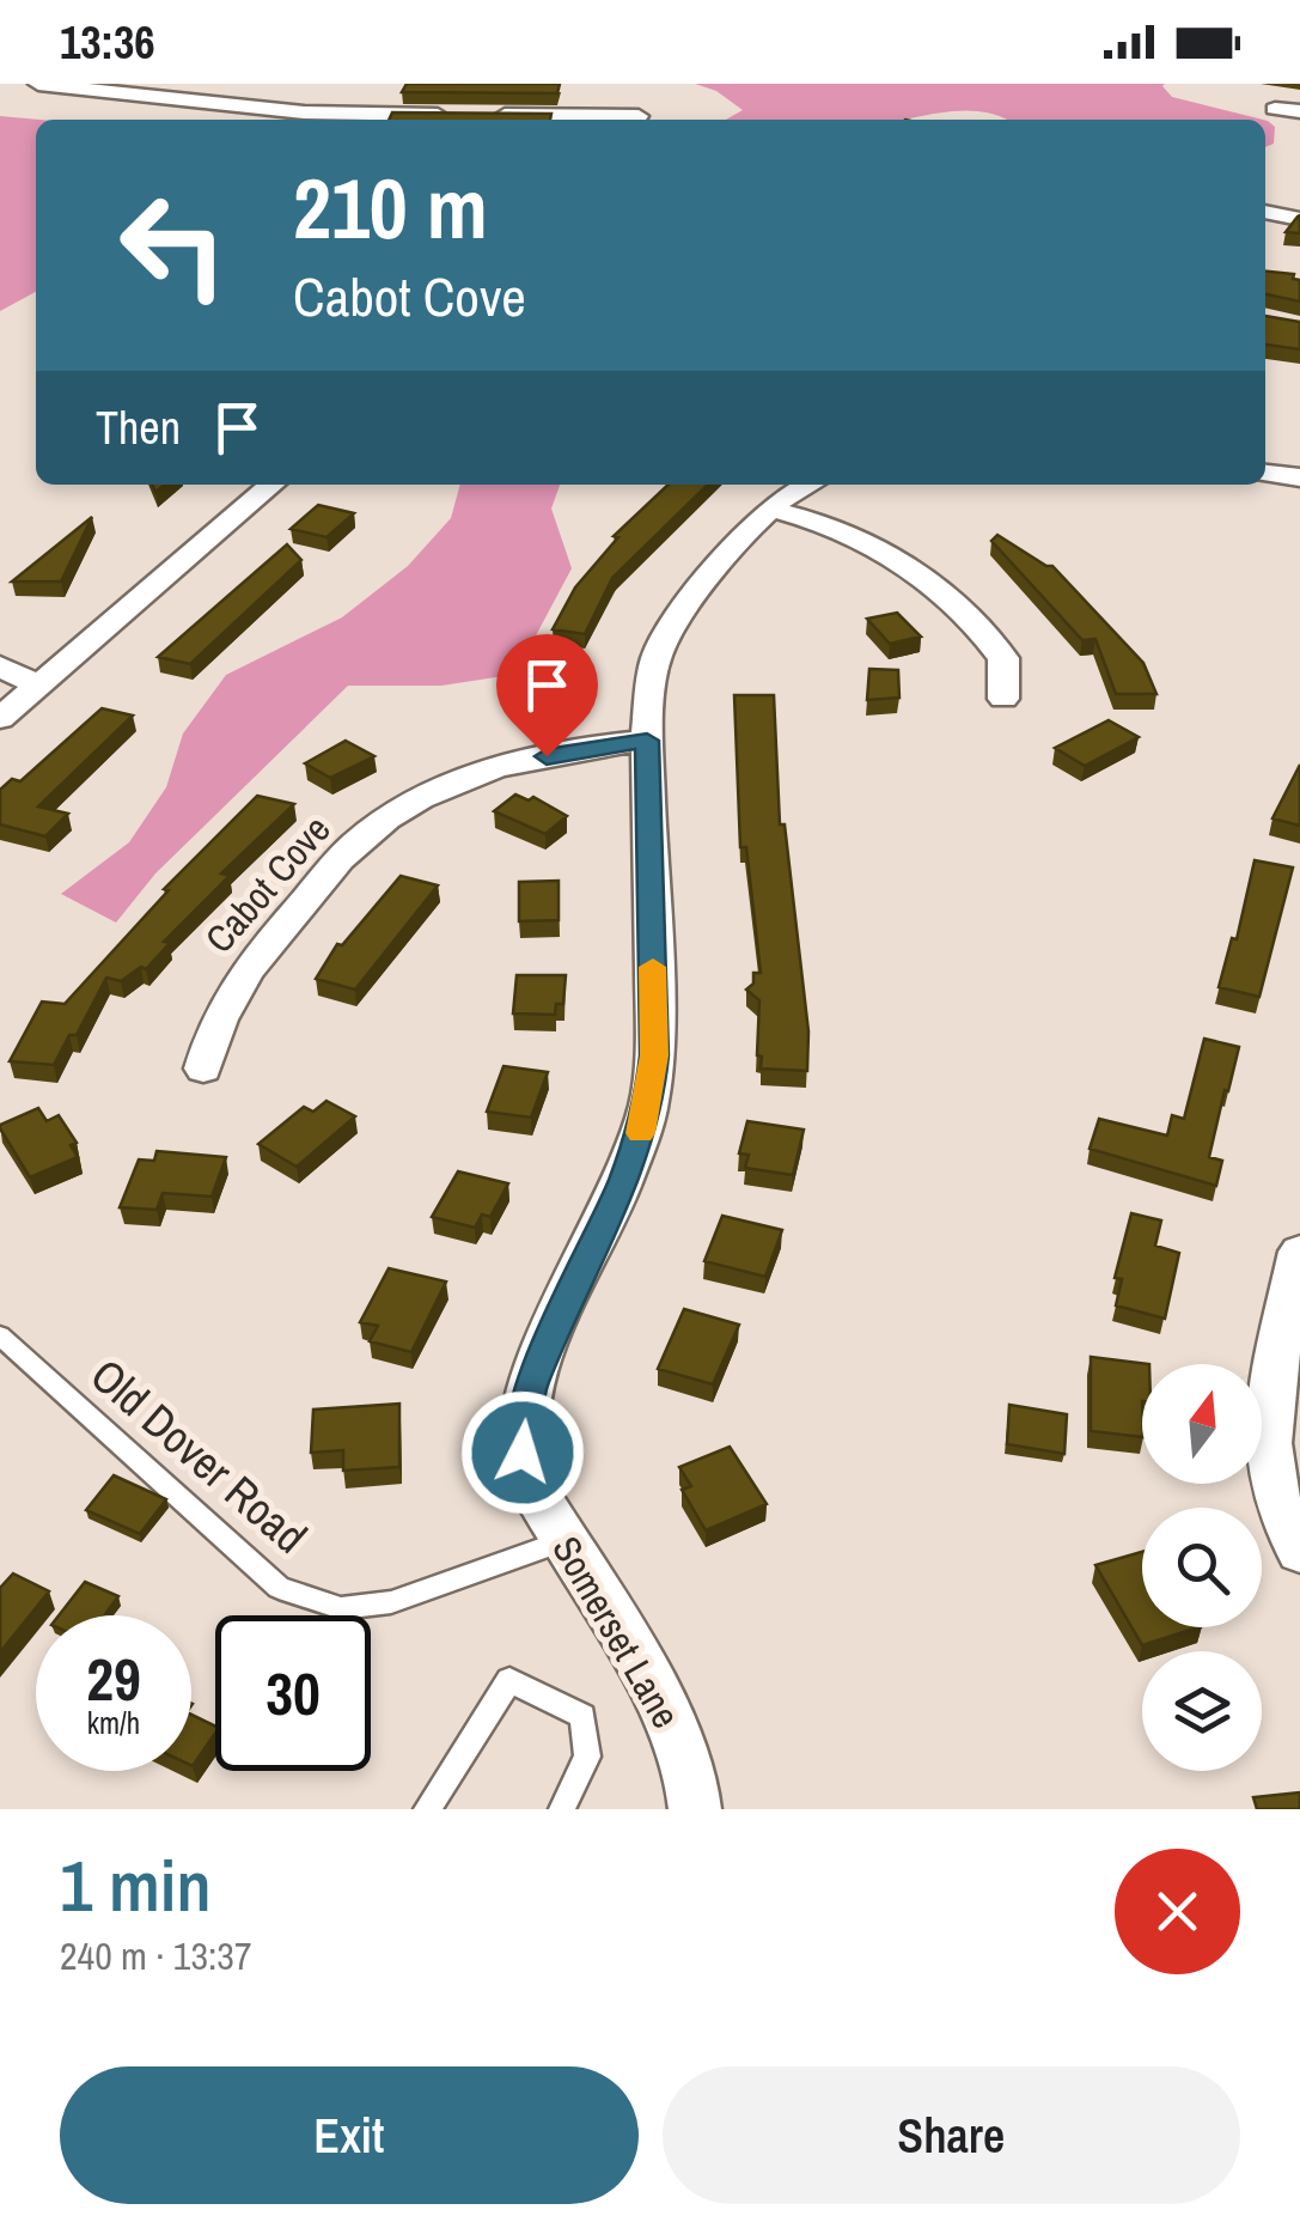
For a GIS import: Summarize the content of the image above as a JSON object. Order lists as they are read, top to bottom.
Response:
{
  "streets": {
    "street": ["Cabot Cove", "Somerset Lane"],
    "lane": ["Old Dover Road"]
  },
  "crossings": [
    ["Cabot Cove", "Somerset Lane"],
    ["Old Dover Road", "Somerset Lane"]
  ],
  "north": "top",
  "page": {
    "status": "13:36",
    "turn": ["210 m", "Cabot Cove"],
    "then": "Then",
    "speed": "29 km/h",
    "limit": "30",
    "heading": ["1 min", "240 m · 13:37"],
    "buttons": ["Exit", "Share"]
  }
}
